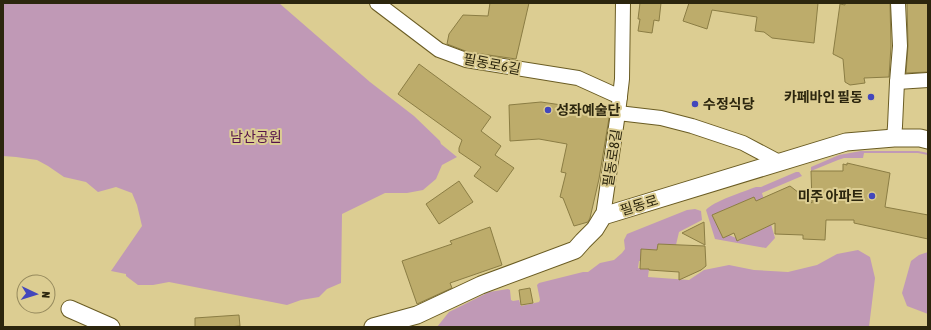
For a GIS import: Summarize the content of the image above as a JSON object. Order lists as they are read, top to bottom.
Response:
{
  "streets": {
    "street": ["필동로6길", "필동로8길", "필동로"]
  },
  "crossings": [
    ["필동로6길", "필동로8길"],
    ["필동로8길", "필동로"]
  ],
  "parks": ["남산공원"],
  "places": [
    "카페바인 필동",
    "수정식당",
    "성좌예술단",
    "미주 아파트"
  ],
  "north": "right"
}
